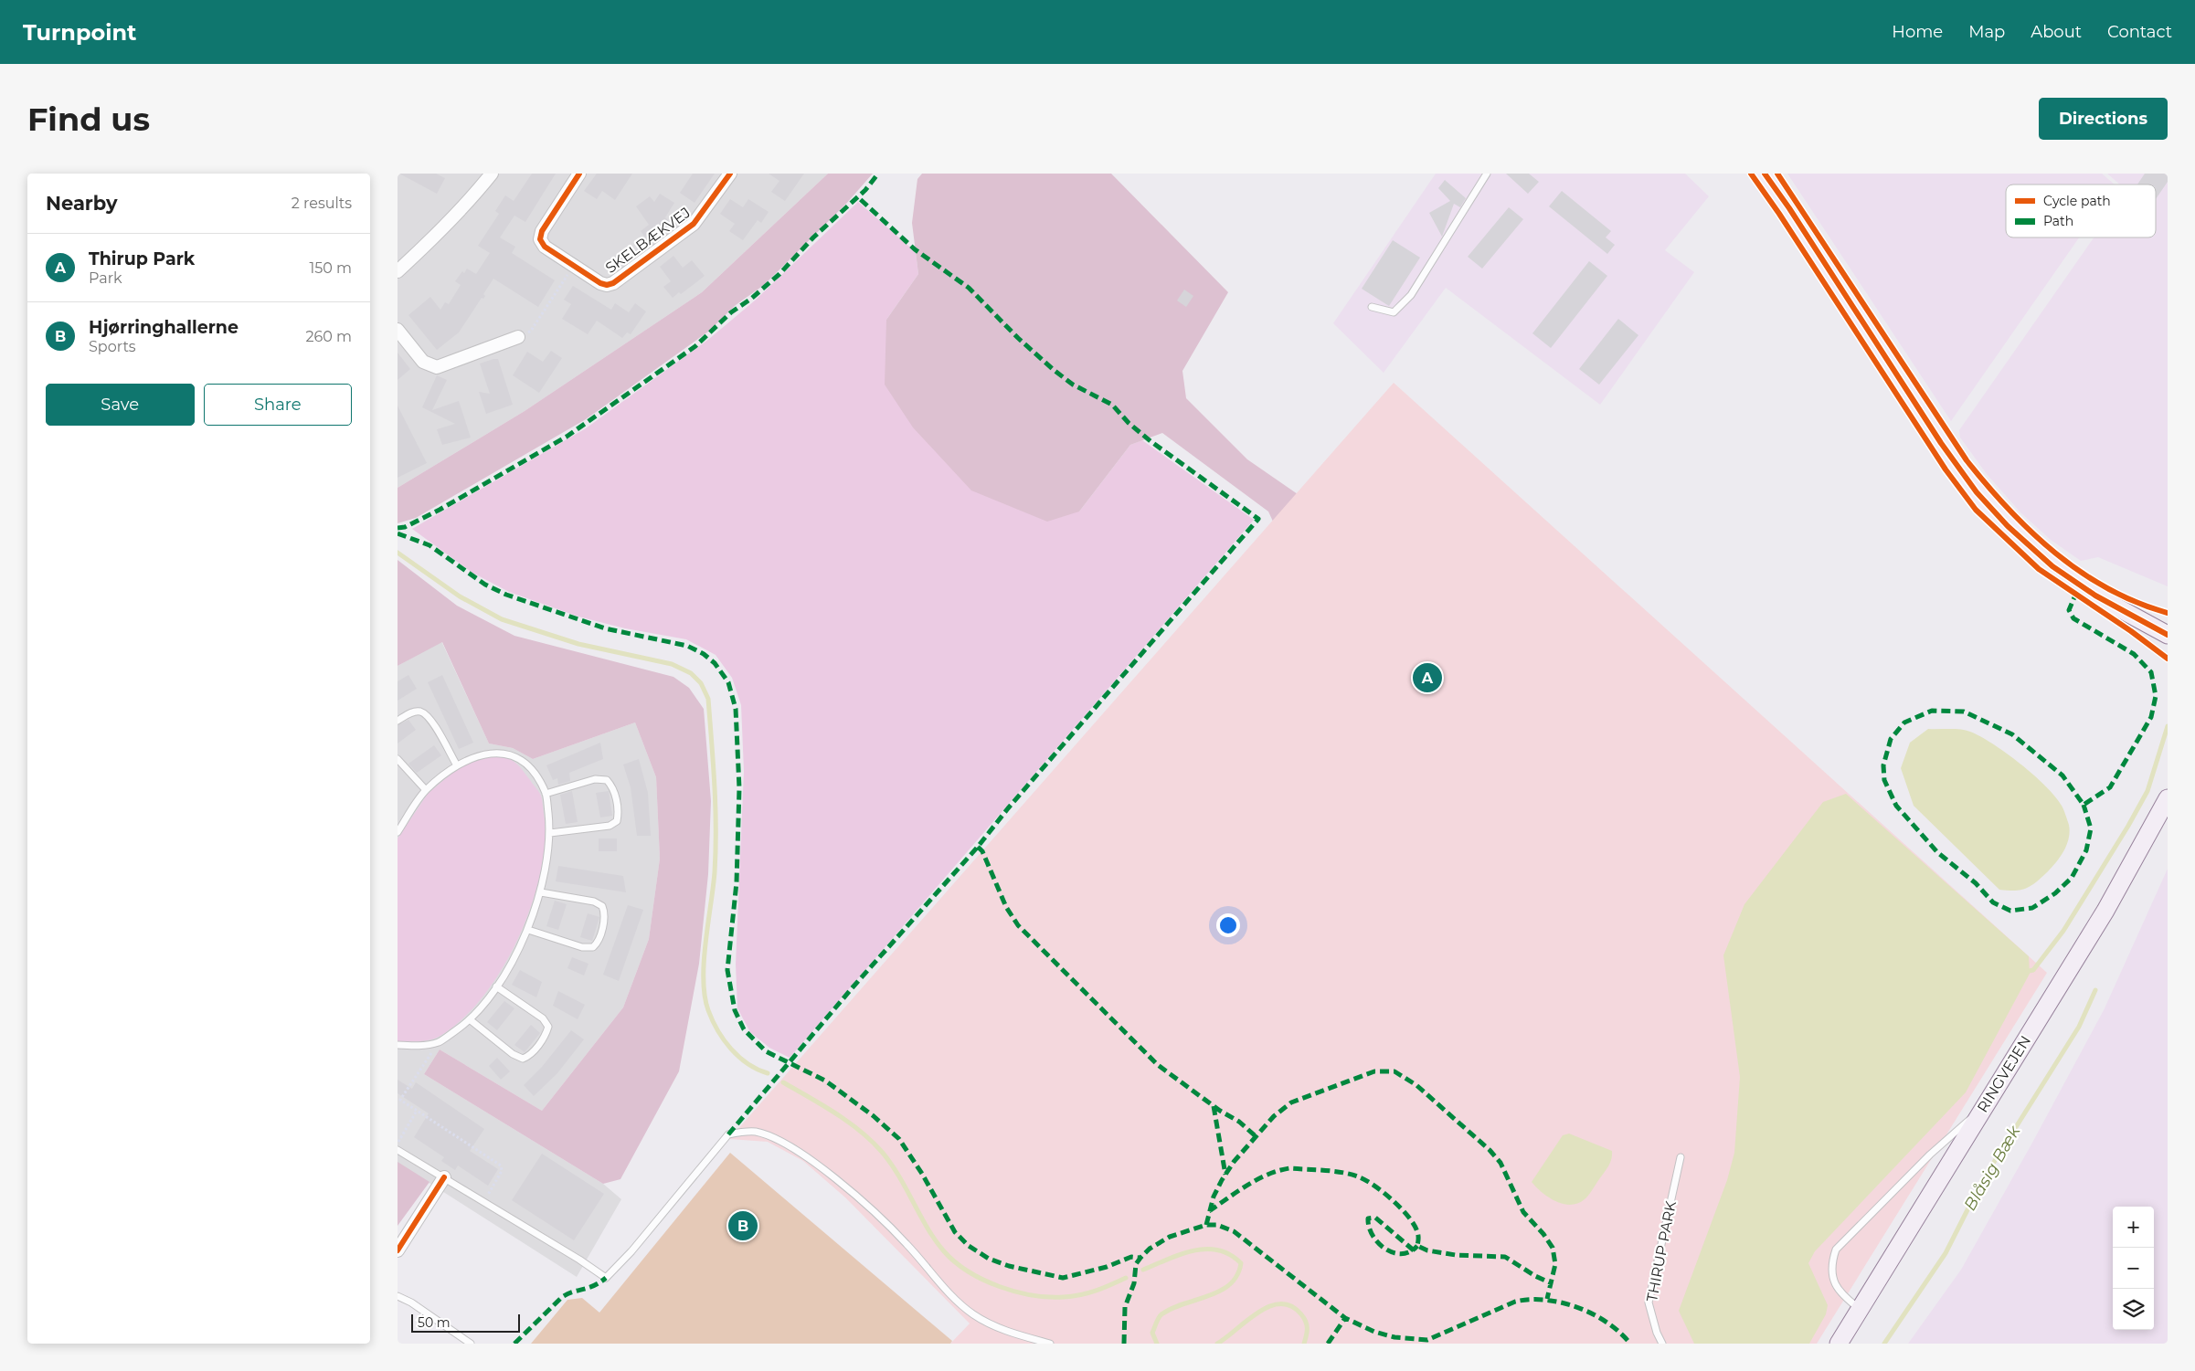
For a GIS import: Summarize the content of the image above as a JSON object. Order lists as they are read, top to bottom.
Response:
{
  "streets": {
    "main road": ["RINGVEJEN"],
    "street": ["SKELBÆKVEJ"],
    "lane": ["THIRUP PARK"]
  },
  "water": ["Blåsig Bæk"],
  "legend": ["Cycle path", "Path"],
  "scale_bar": "50 m",
  "page": {
    "header": "Turnpoint",
    "nav": [
      "Home",
      "Map",
      "About",
      "Contact"
    ],
    "buttons": [
      "Directions",
      ["Save", "Share"]
    ],
    "title": "Find us",
    "heading": ["Nearby", "2 results"],
    "list": [
      {
        "mark": "A",
        "name": "Thirup Park",
        "note": "Park",
        "value": "150 m"
      },
      {
        "mark": "B",
        "name": "Hjørringhallerne",
        "note": "Sports",
        "value": "260 m"
      }
    ],
    "pins": ["A", "B"],
    "map_buttons": ["+", "−"],
    "scale": "50 m"
  }
}
